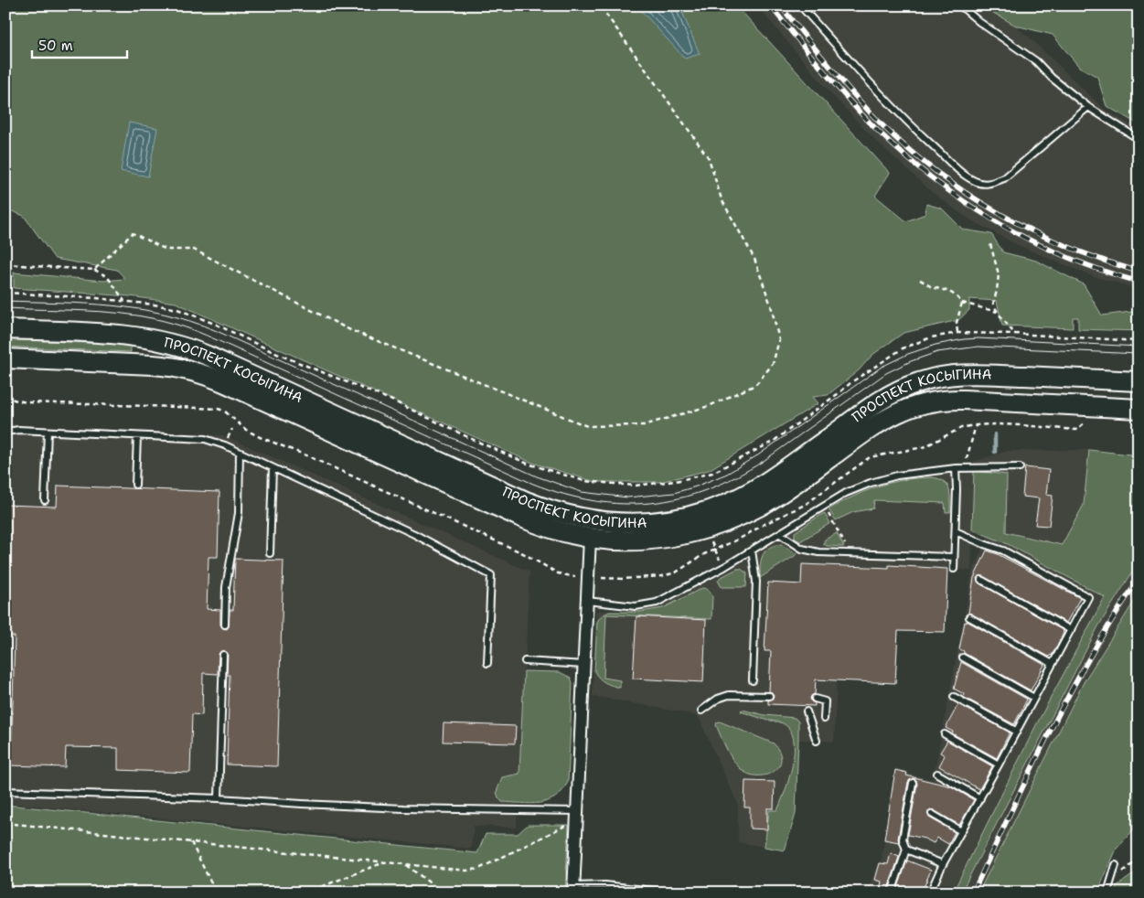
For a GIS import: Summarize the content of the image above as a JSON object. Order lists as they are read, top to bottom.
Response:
{
  "streets": {
    "main road": ["ПРОСПЕКТ КОСЫГИНА"]
  },
  "scale_bar": "50 m"
}
